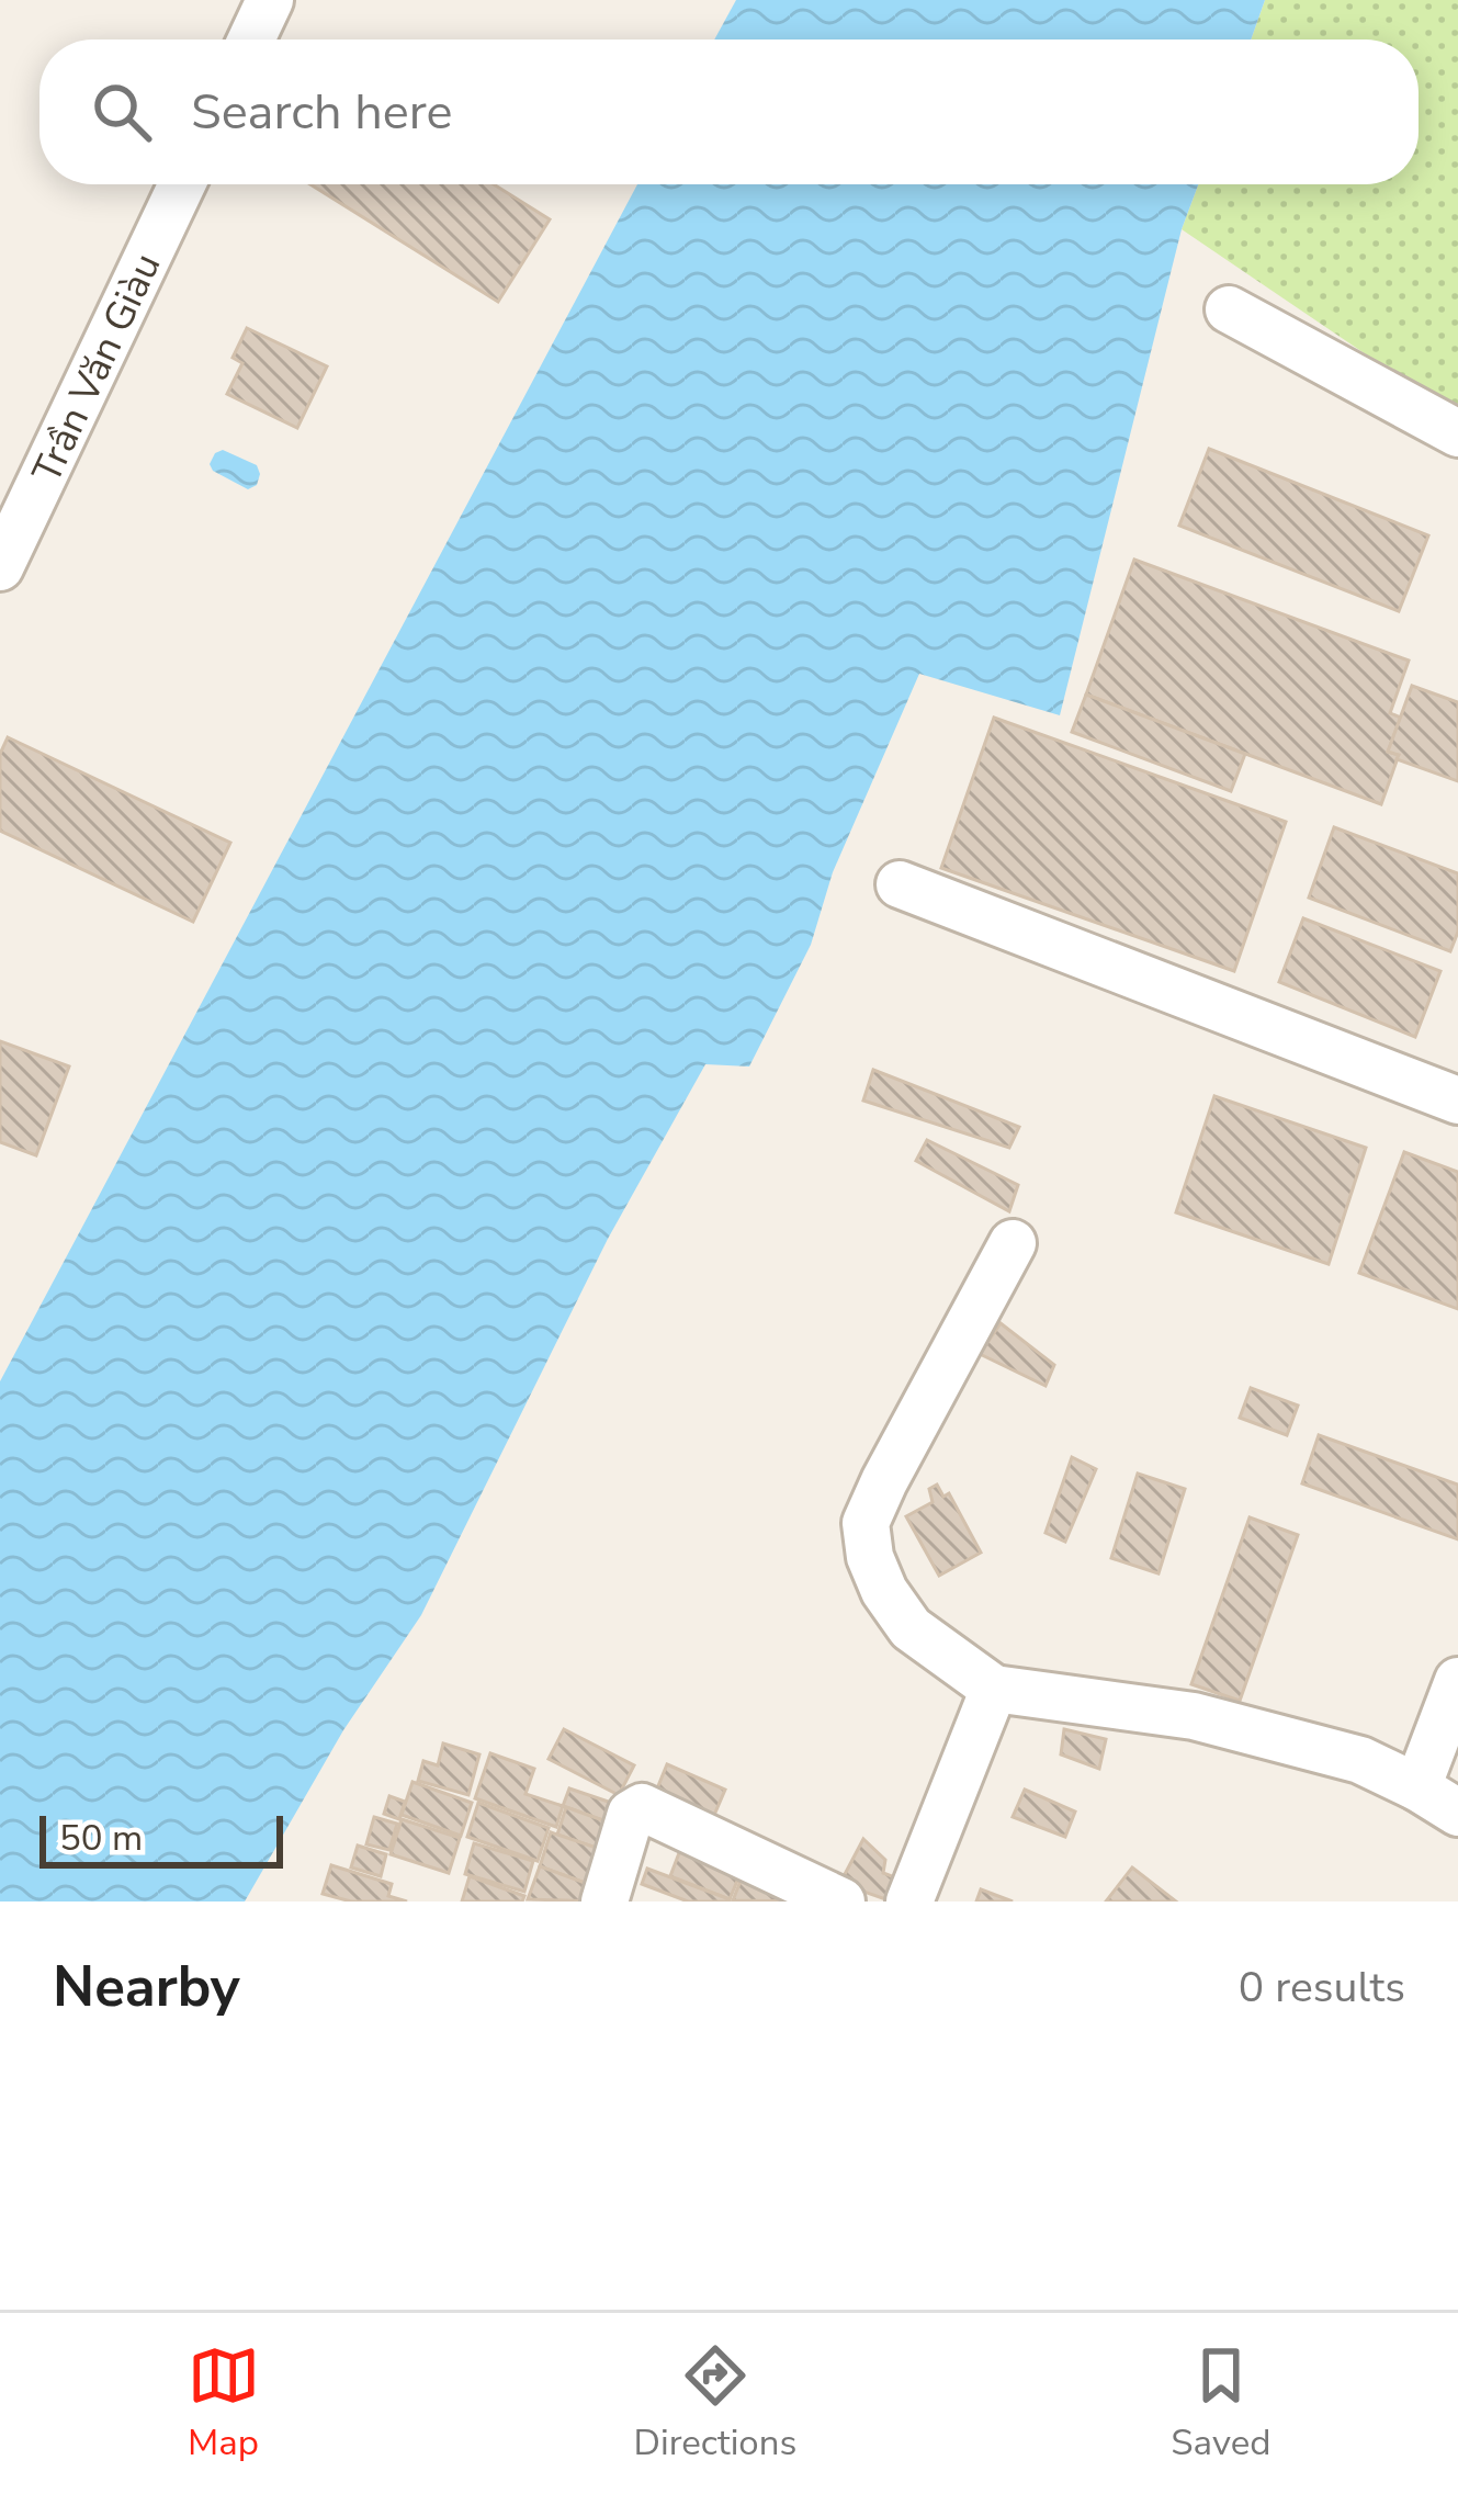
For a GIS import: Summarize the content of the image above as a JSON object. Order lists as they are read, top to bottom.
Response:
{
  "streets": {
    "street": ["Trần Văn Giàu"]
  },
  "scale_bar": "50 m",
  "page": {
    "search": "Search here",
    "scale": "50 m",
    "heading": ["Nearby", "0 results"],
    "nav": ["Map", "Directions", "Saved"]
  }
}
